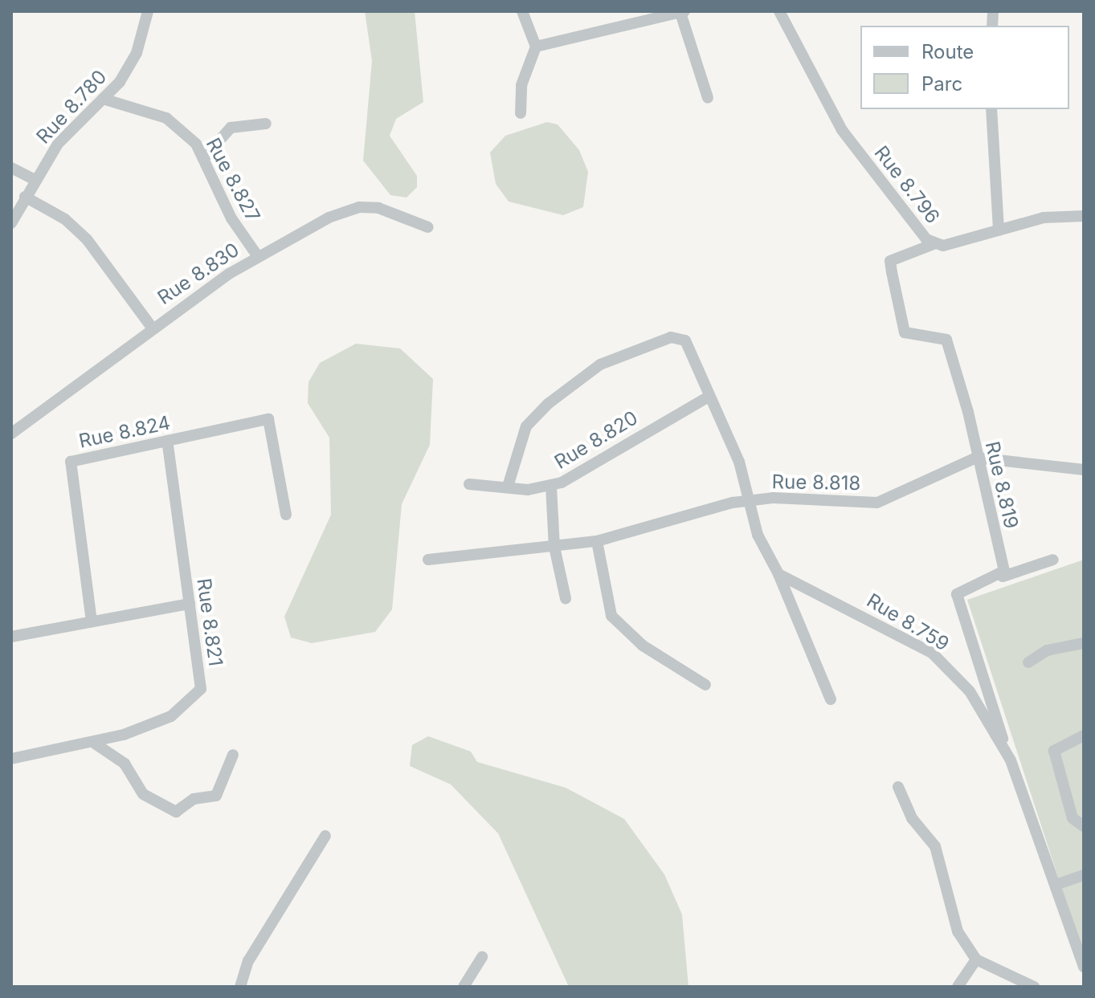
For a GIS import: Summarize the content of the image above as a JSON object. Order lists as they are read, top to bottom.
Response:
{
  "streets": {
    "street": [
      "Rue 8.780",
      "Rue 8.827",
      "Rue 8.796",
      "Rue 8.830",
      "Rue 8.824",
      "Rue 8.820",
      "Rue 8.818",
      "Rue 8.819",
      "Rue 8.821",
      "Rue 8.759"
    ]
  },
  "crossings": [
    ["Rue 8.780", "Rue 8.827"],
    ["Rue 8.827", "Rue 8.830"],
    ["Rue 8.796", "Rue 8.819"],
    ["Rue 8.824", "Rue 8.821"],
    ["Rue 8.818", "Rue 8.819"]
  ],
  "legend": ["Route", "Parc"]
}
